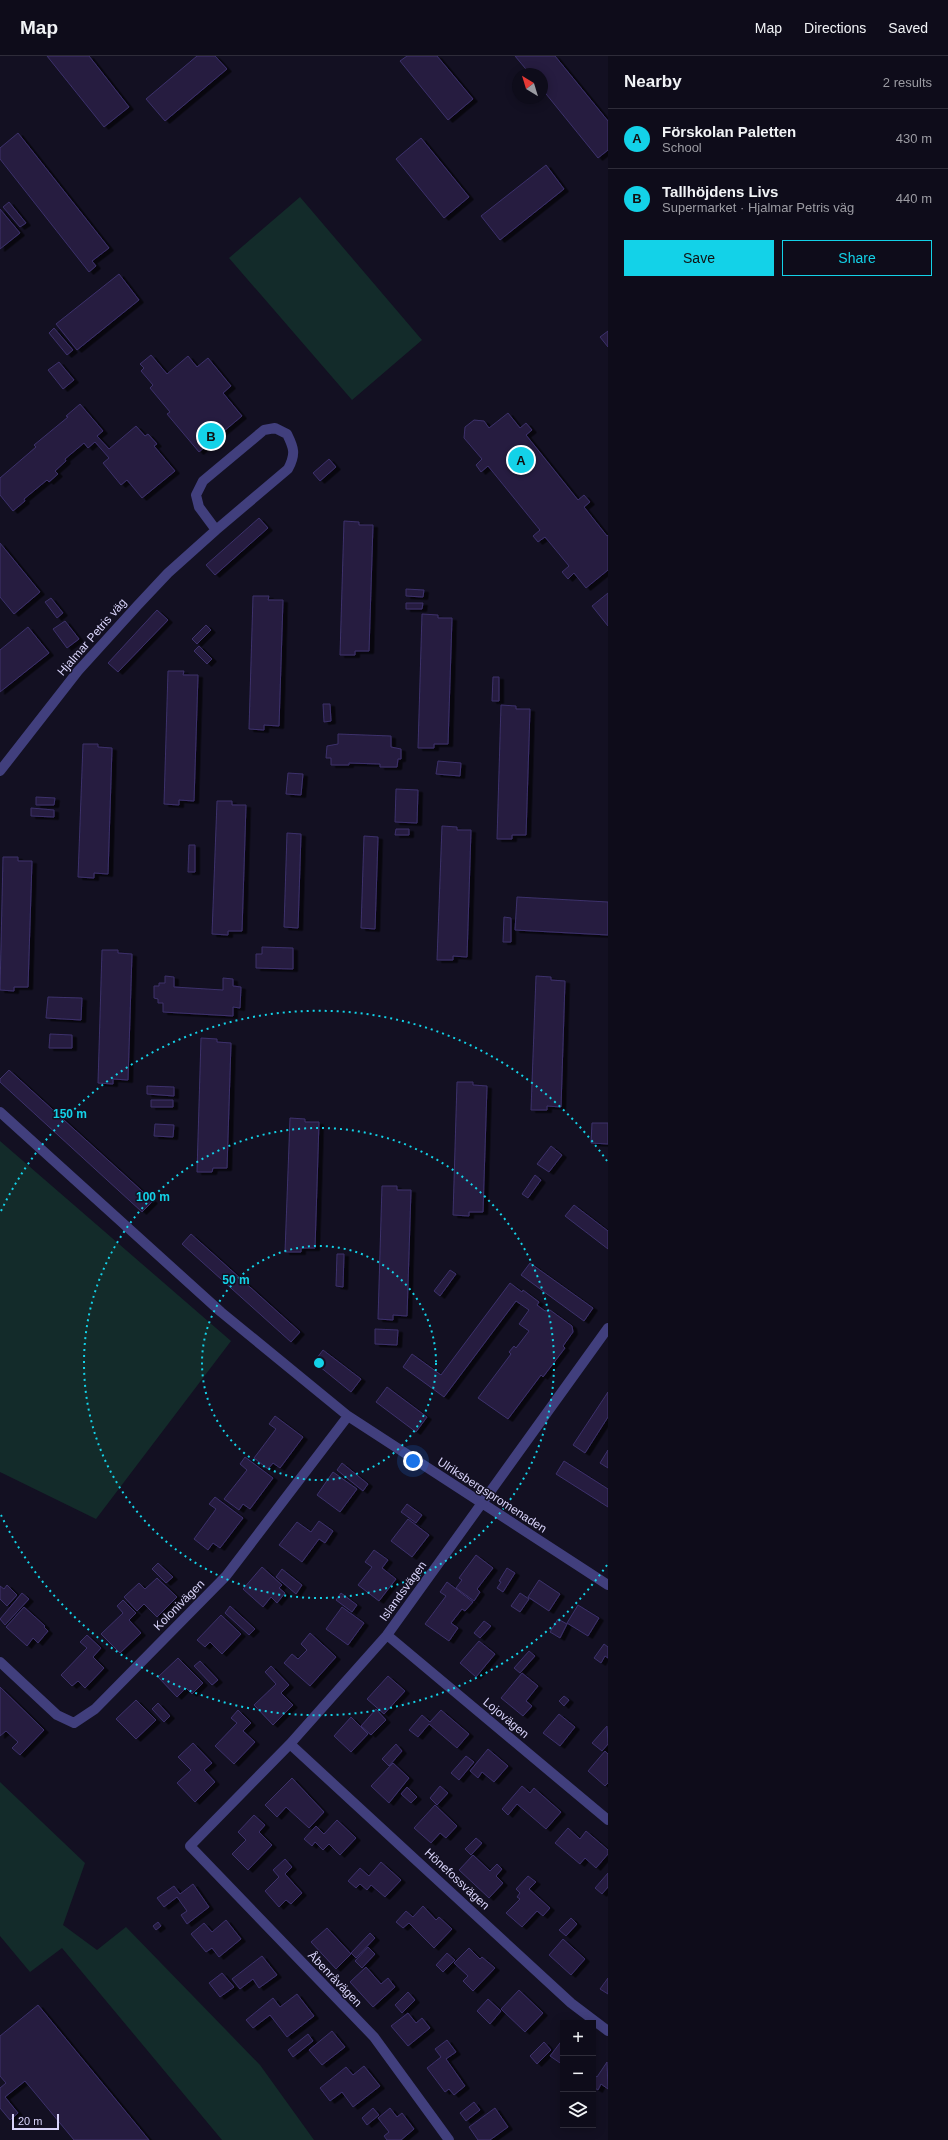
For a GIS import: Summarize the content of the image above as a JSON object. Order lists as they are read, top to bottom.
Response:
{
  "streets": {
    "street": [
      "Hjalmar Petris väg",
      "Ulriksbergspromenaden",
      "Islandsvägen",
      "Kolonivägen",
      "Lojovägen",
      "Hönefossvägen",
      "Åbenråvägen"
    ]
  },
  "crossings": [
    ["Ulriksbergspromenaden", "Islandsvägen"],
    ["Ulriksbergspromenaden", "Kolonivägen"],
    ["Islandsvägen", "Lojovägen"],
    ["Islandsvägen", "Hönefossvägen"],
    ["Islandsvägen", "Åbenråvägen"]
  ],
  "scale_bar": "20 m",
  "north": "top left",
  "page": {
    "header": "Map",
    "nav": ["Map", "Directions", "Saved"],
    "heading": ["Nearby", "2 results"],
    "list": [
      {
        "mark": "A",
        "name": "Förskolan Paletten",
        "note": "School",
        "value": "430 m"
      },
      {
        "mark": "B",
        "name": "Tallhöjdens Livs",
        "note": "Supermarket · Hjalmar Petris väg",
        "value": "440 m"
      }
    ],
    "buttons": ["Save", "Share"],
    "pins": ["B", "A"],
    "map_buttons": ["+", "−"],
    "scale": "20 m"
  },
  "rings": ["150 m", "100 m", "50 m"]
}
